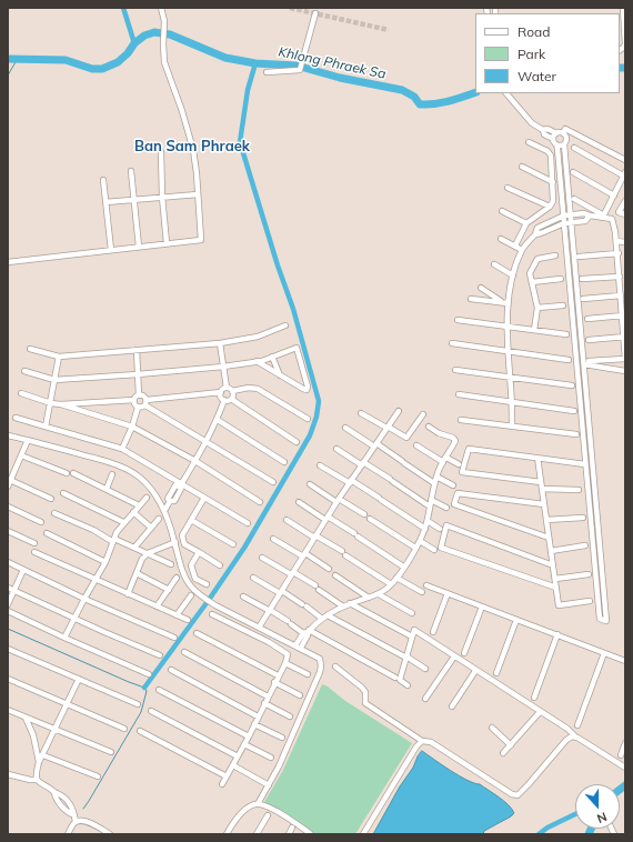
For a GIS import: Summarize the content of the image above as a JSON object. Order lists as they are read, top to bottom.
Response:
{
  "districts": ["Ban Sam Phraek"],
  "water": ["Khlong Phraek Sa"],
  "legend": ["Road", "Park", "Water"],
  "north": "bottom"
}
